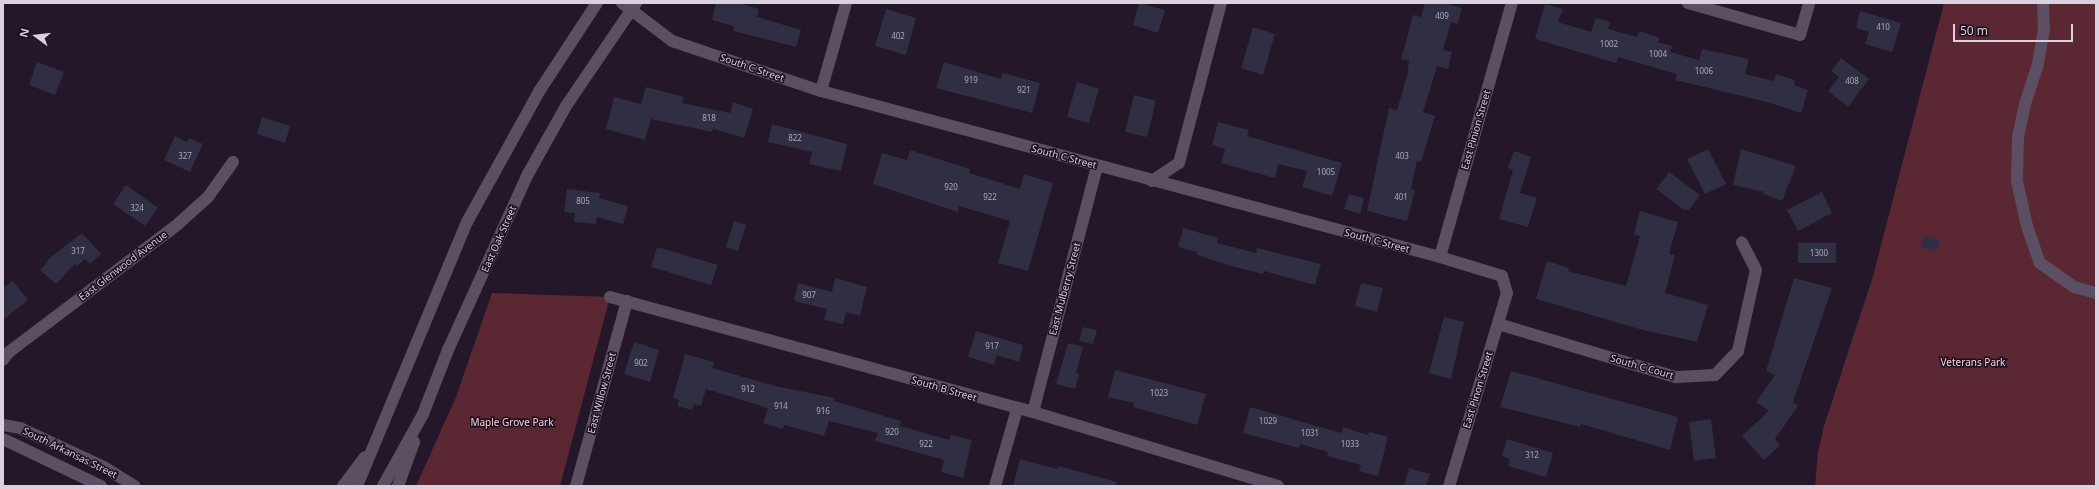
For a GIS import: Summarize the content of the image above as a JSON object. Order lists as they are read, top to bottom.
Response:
{
  "streets": {
    "street": [
      "South C Street",
      "East Pinion Street",
      "East Oak Street",
      "East Glenwood Avenue",
      "East Mulberry Street",
      "South C Court",
      "South B Street",
      "East Pinon Street",
      "East Willow Street",
      "South Arkansas Street"
    ]
  },
  "crossings": [
    ["South C Street", "East Pinion Street"],
    ["South C Street", "East Oak Street"],
    ["South C Street", "East Mulberry Street"],
    ["South C Street", "East Pinon Street"],
    ["East Mulberry Street", "South B Street"],
    ["South C Court", "East Pinon Street"],
    ["South B Street", "East Willow Street"]
  ],
  "parks": ["Veterans Park", "Maple Grove Park"],
  "house_numbers": [
    "409",
    "410",
    "402",
    "1002",
    "1004",
    "1006",
    "919",
    "408",
    "921",
    "818",
    "822",
    "327",
    "403",
    "1005",
    "920",
    "922",
    "401",
    "805",
    "324",
    "317",
    "1300",
    "907",
    "917",
    "902",
    "912",
    "1023",
    "914",
    "916",
    "1029",
    "920",
    "1031",
    "922",
    "1033",
    "312"
  ],
  "scale_bar": "50 m",
  "north": "left"
}
